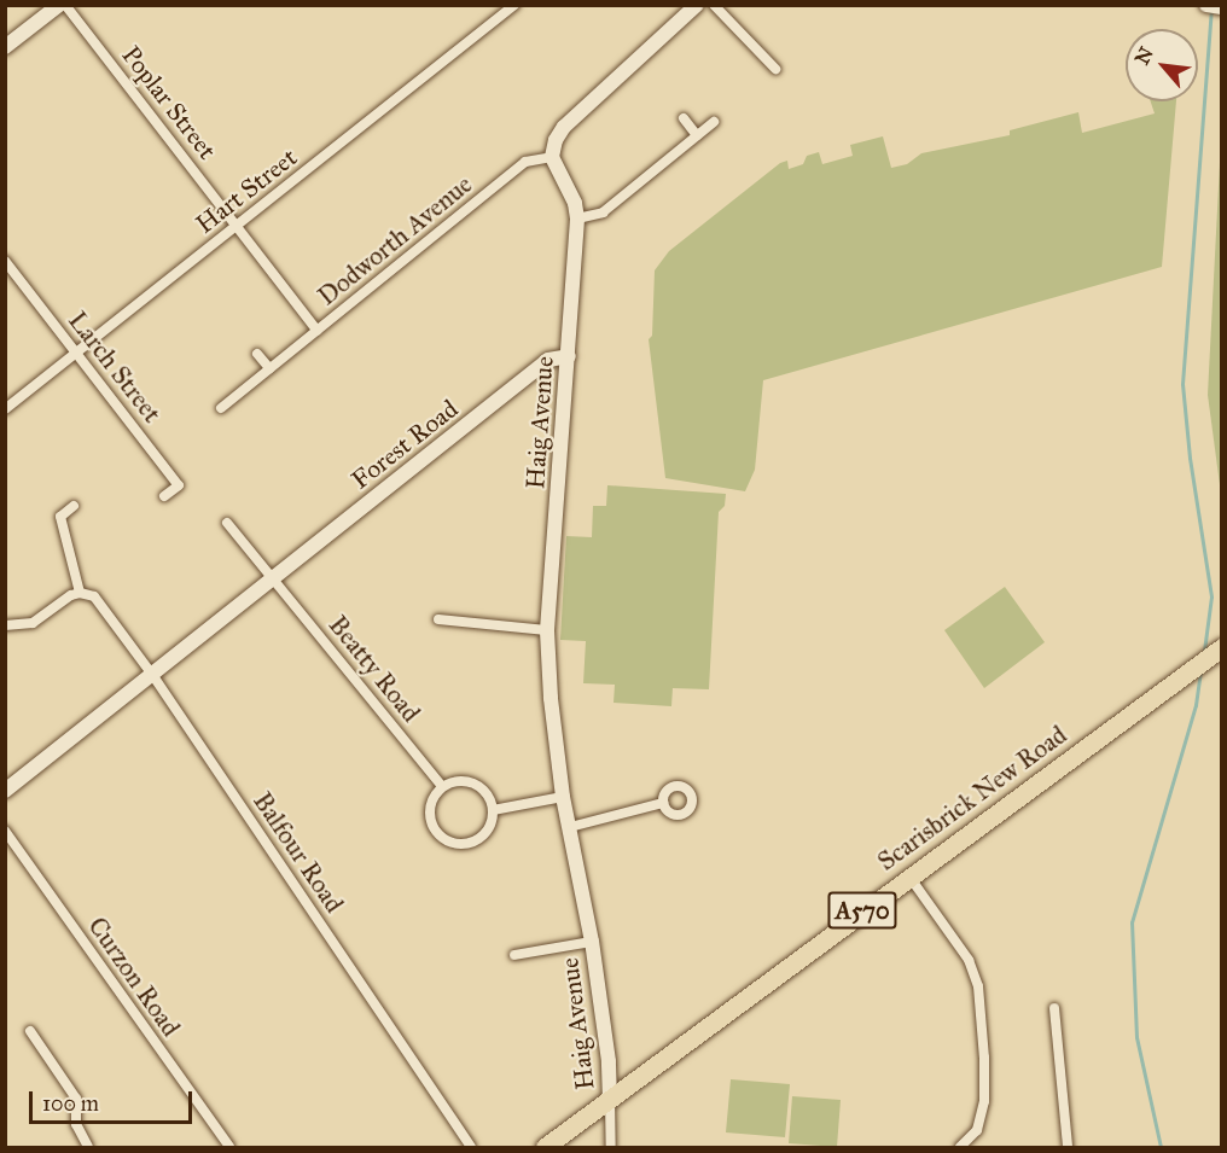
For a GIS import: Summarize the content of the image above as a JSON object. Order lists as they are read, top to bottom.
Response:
{
  "streets": {
    "highway": ["Scarisbrick New Road", "A570"],
    "street": [
      "Poplar Street",
      "Hart Street",
      "Dodworth Avenue",
      "Larch Street",
      "Haig Avenue",
      "Forest Road",
      "Beatty Road",
      "Balfour Road",
      "Curzon Road"
    ]
  },
  "crossings": [
    ["Poplar Street", "Hart Street"],
    ["Poplar Street", "Dodworth Avenue"],
    ["Hart Street", "Larch Street"],
    ["Dodworth Avenue", "Haig Avenue"],
    ["Haig Avenue", "Forest Road"],
    ["Haig Avenue", "Scarisbrick New Road"],
    ["Forest Road", "Beatty Road"],
    ["Forest Road", "Balfour Road"]
  ],
  "scale_bar": "100 m",
  "north": "top left"
}
